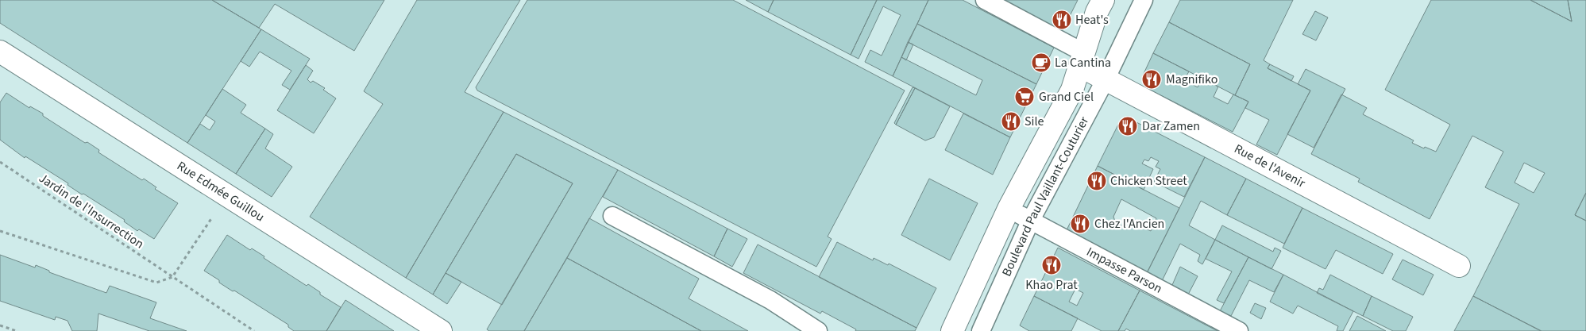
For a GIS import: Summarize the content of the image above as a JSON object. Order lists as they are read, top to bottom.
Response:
{
  "streets": {
    "street": ["Rue de l'Avenir", "Rue Edmée Guillou", "Boulevard Paul Vaillant-Couturier"],
    "lane": ["Impasse Parson"],
    "path": ["Jardin de l'Insurrection"]
  },
  "crossings": [
    ["Rue de l'Avenir", "Boulevard Paul Vaillant-Couturier"],
    ["Boulevard Paul Vaillant-Couturier", "Impasse Parson"]
  ],
  "places": {
    "restaurant": [
      "Heat's",
      "Magnifiko",
      "Sile",
      "Dar Zamen",
      "Chicken Street",
      "Chez l'Ancien",
      "Khao Prat"
    ],
    "cafe": ["La Cantina"],
    "supermarket": ["Grand Ciel"]
  }
}
